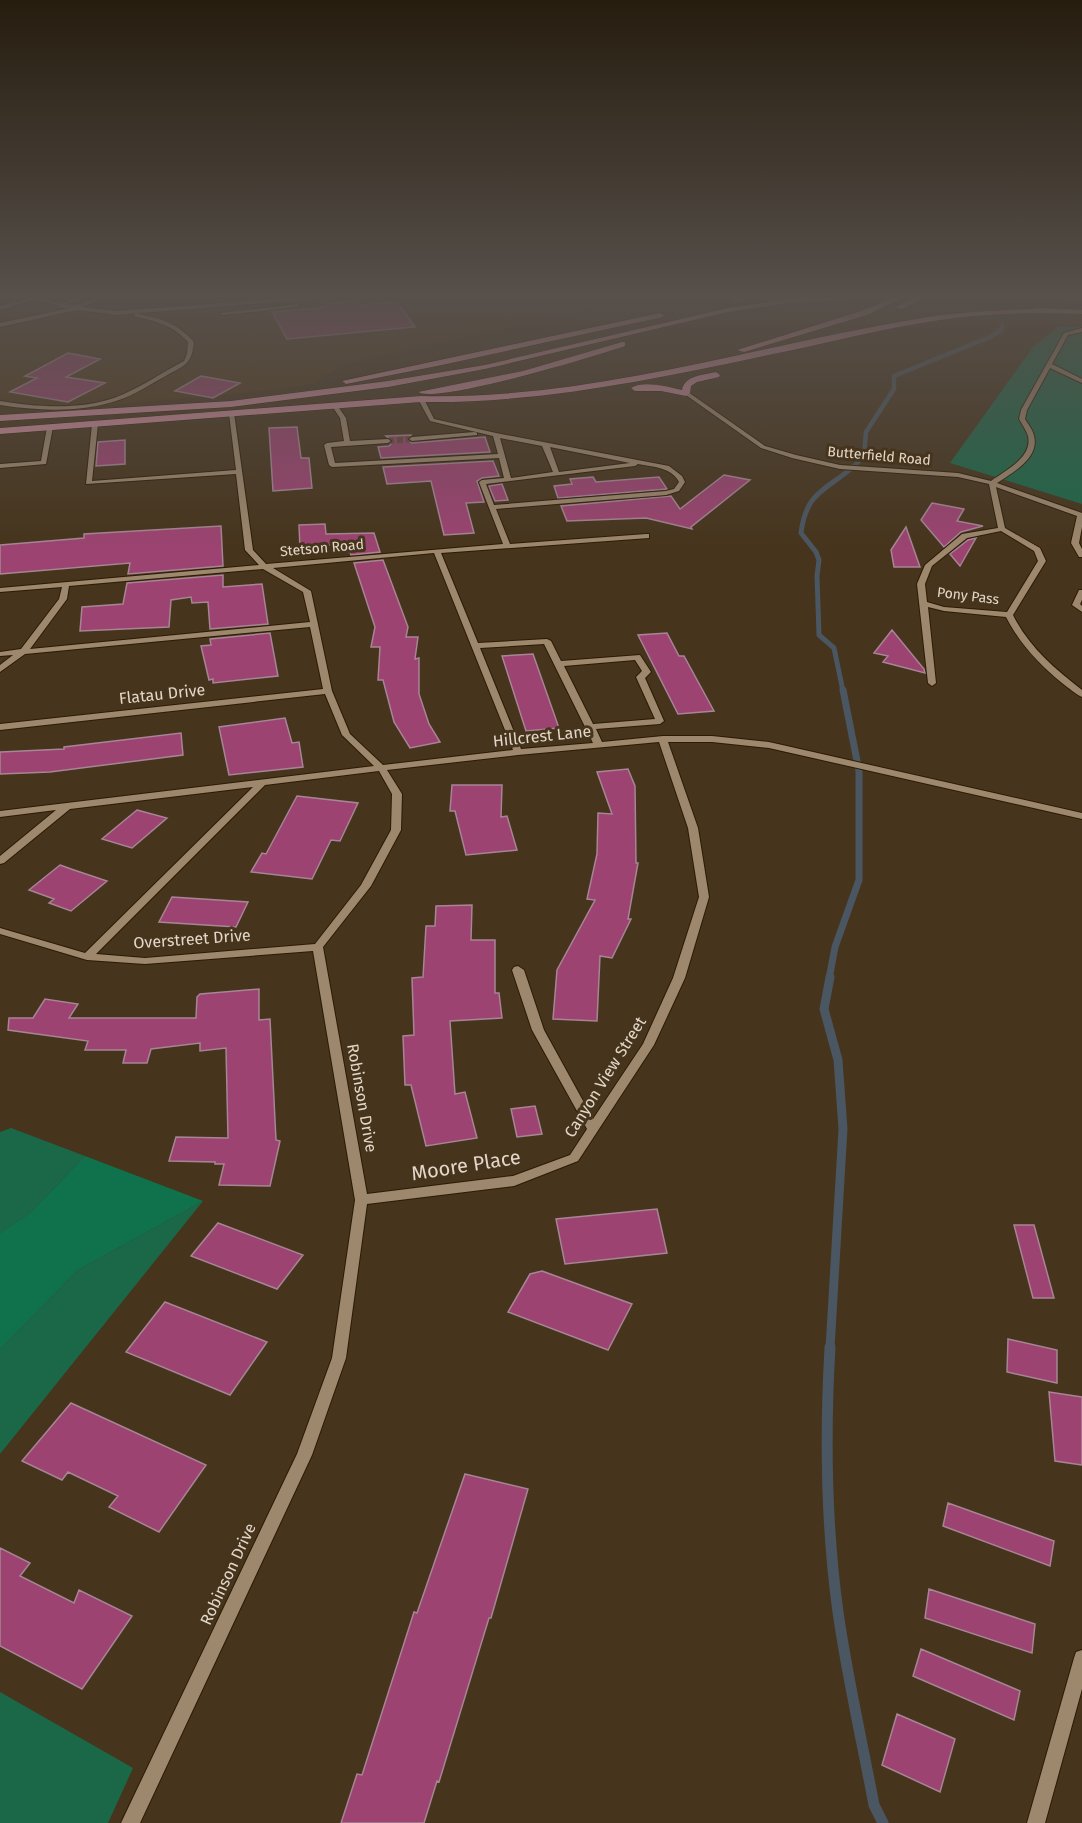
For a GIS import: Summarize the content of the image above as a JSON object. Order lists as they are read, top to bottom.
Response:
{
  "streets": {
    "street": [
      "Butterfield Road",
      "Stetson Road",
      "Pony Pass",
      "Flatau Drive",
      "Hillcrest Lane",
      "Overstreet Drive",
      "Canyon View Street",
      "Robinson Drive",
      "Moore Place"
    ]
  },
  "crossings": [
    ["Hillcrest Lane", "Canyon View Street"],
    ["Overstreet Drive", "Robinson Drive"],
    ["Canyon View Street", "Moore Place"],
    ["Robinson Drive", "Moore Place"]
  ]
}
